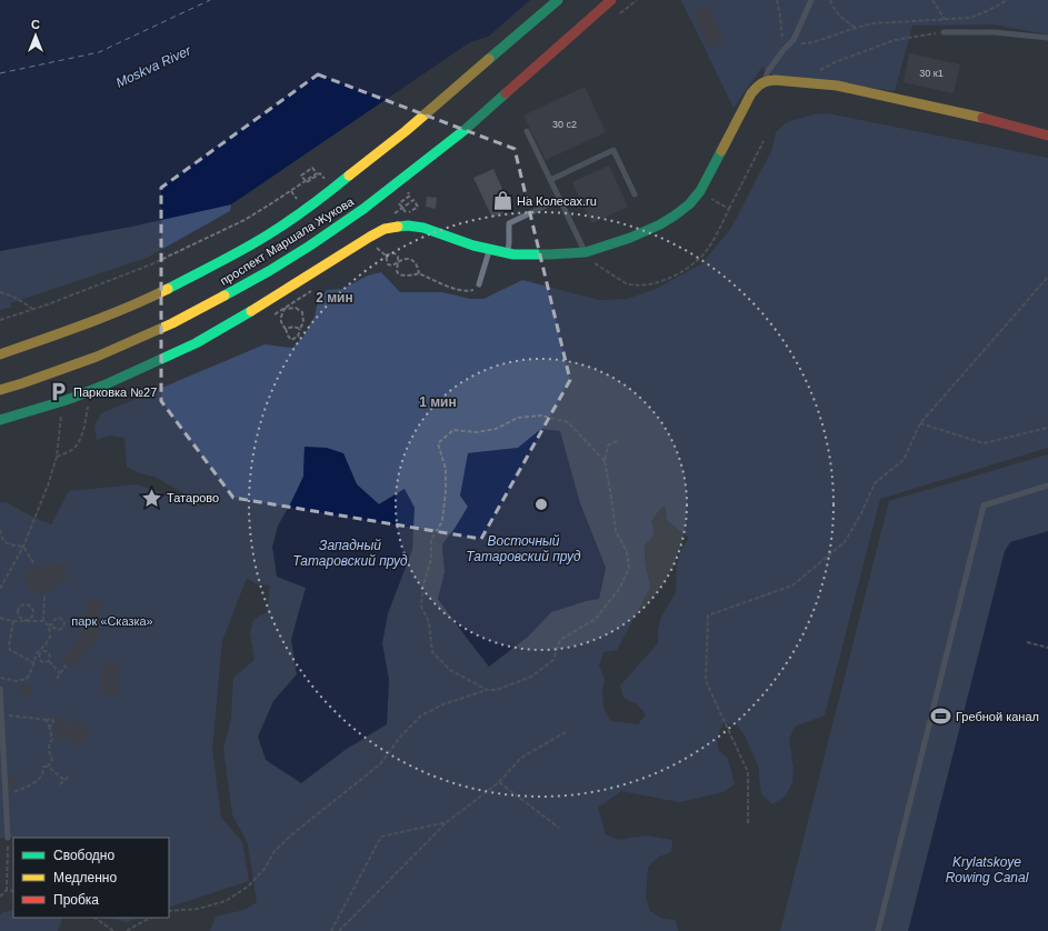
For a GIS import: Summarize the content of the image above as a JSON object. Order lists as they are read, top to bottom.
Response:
{
  "streets": {
    "main road": ["проспект Маршала Жукова"]
  },
  "water": [
    "Moskva River",
    "Восточный Татаровский пруд",
    "Западный Татаровский пруд",
    "Krylatskoye Rowing Canal"
  ],
  "parks": ["парк «Сказка»"],
  "places": {
    "shop": ["На Колесах.ru"],
    "parking": ["Парковка №27"],
    "place": ["Татарово"],
    "sports": ["Гребной канал"]
  },
  "house_numbers": ["30 к1", "30 с2"],
  "legend": ["Свободно", "Медленно", "Пробка"],
  "north": "top",
  "rings": ["2 мин", "1 мин"]
}
